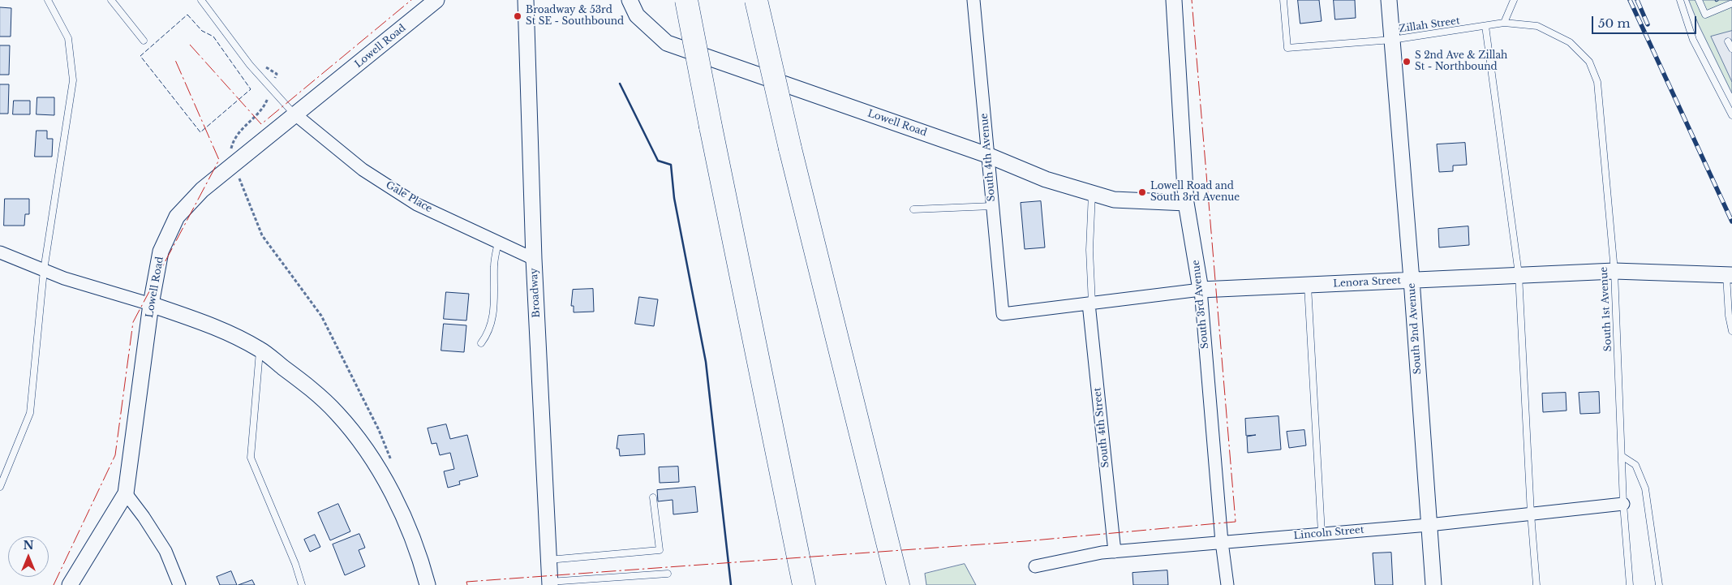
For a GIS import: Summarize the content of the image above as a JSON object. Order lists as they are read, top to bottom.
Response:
{
  "streets": {
    "street": [
      "Lowell Road",
      "South 4th Avenue",
      "Gale Place",
      "Lenora Street",
      "Broadway",
      "South 3rd Avenue",
      "South 2nd Avenue",
      "South 4th Street",
      "Lincoln Street"
    ],
    "lane": ["Zillah Street", "South 1st Avenue"]
  },
  "crossings": [
    ["Zillah Street", "South 1st Avenue"],
    ["Zillah Street", "South 2nd Avenue"],
    ["Lowell Road", "South 4th Avenue"],
    ["Lowell Road", "Gale Place"],
    ["Lowell Road", "South 3rd Avenue"],
    ["South 4th Avenue", "Lenora Street"],
    ["Gale Place", "Broadway"],
    ["Lenora Street", "South 3rd Avenue"],
    ["Lenora Street", "South 1st Avenue"],
    ["Lenora Street", "South 2nd Avenue"],
    ["Lenora Street", "South 4th Street"],
    ["South 3rd Avenue", "Lincoln Street"],
    ["South 1st Avenue", "Lincoln Street"],
    ["South 2nd Avenue", "Lincoln Street"],
    ["South 4th Street", "Lincoln Street"]
  ],
  "places": ["Broadway & 53rd St SE - Southbound", "S 2nd Ave & Zillah St - Northbound", "Lowell Road and South 3rd Avenue"],
  "scale_bar": "50 m",
  "north": "top"
}
